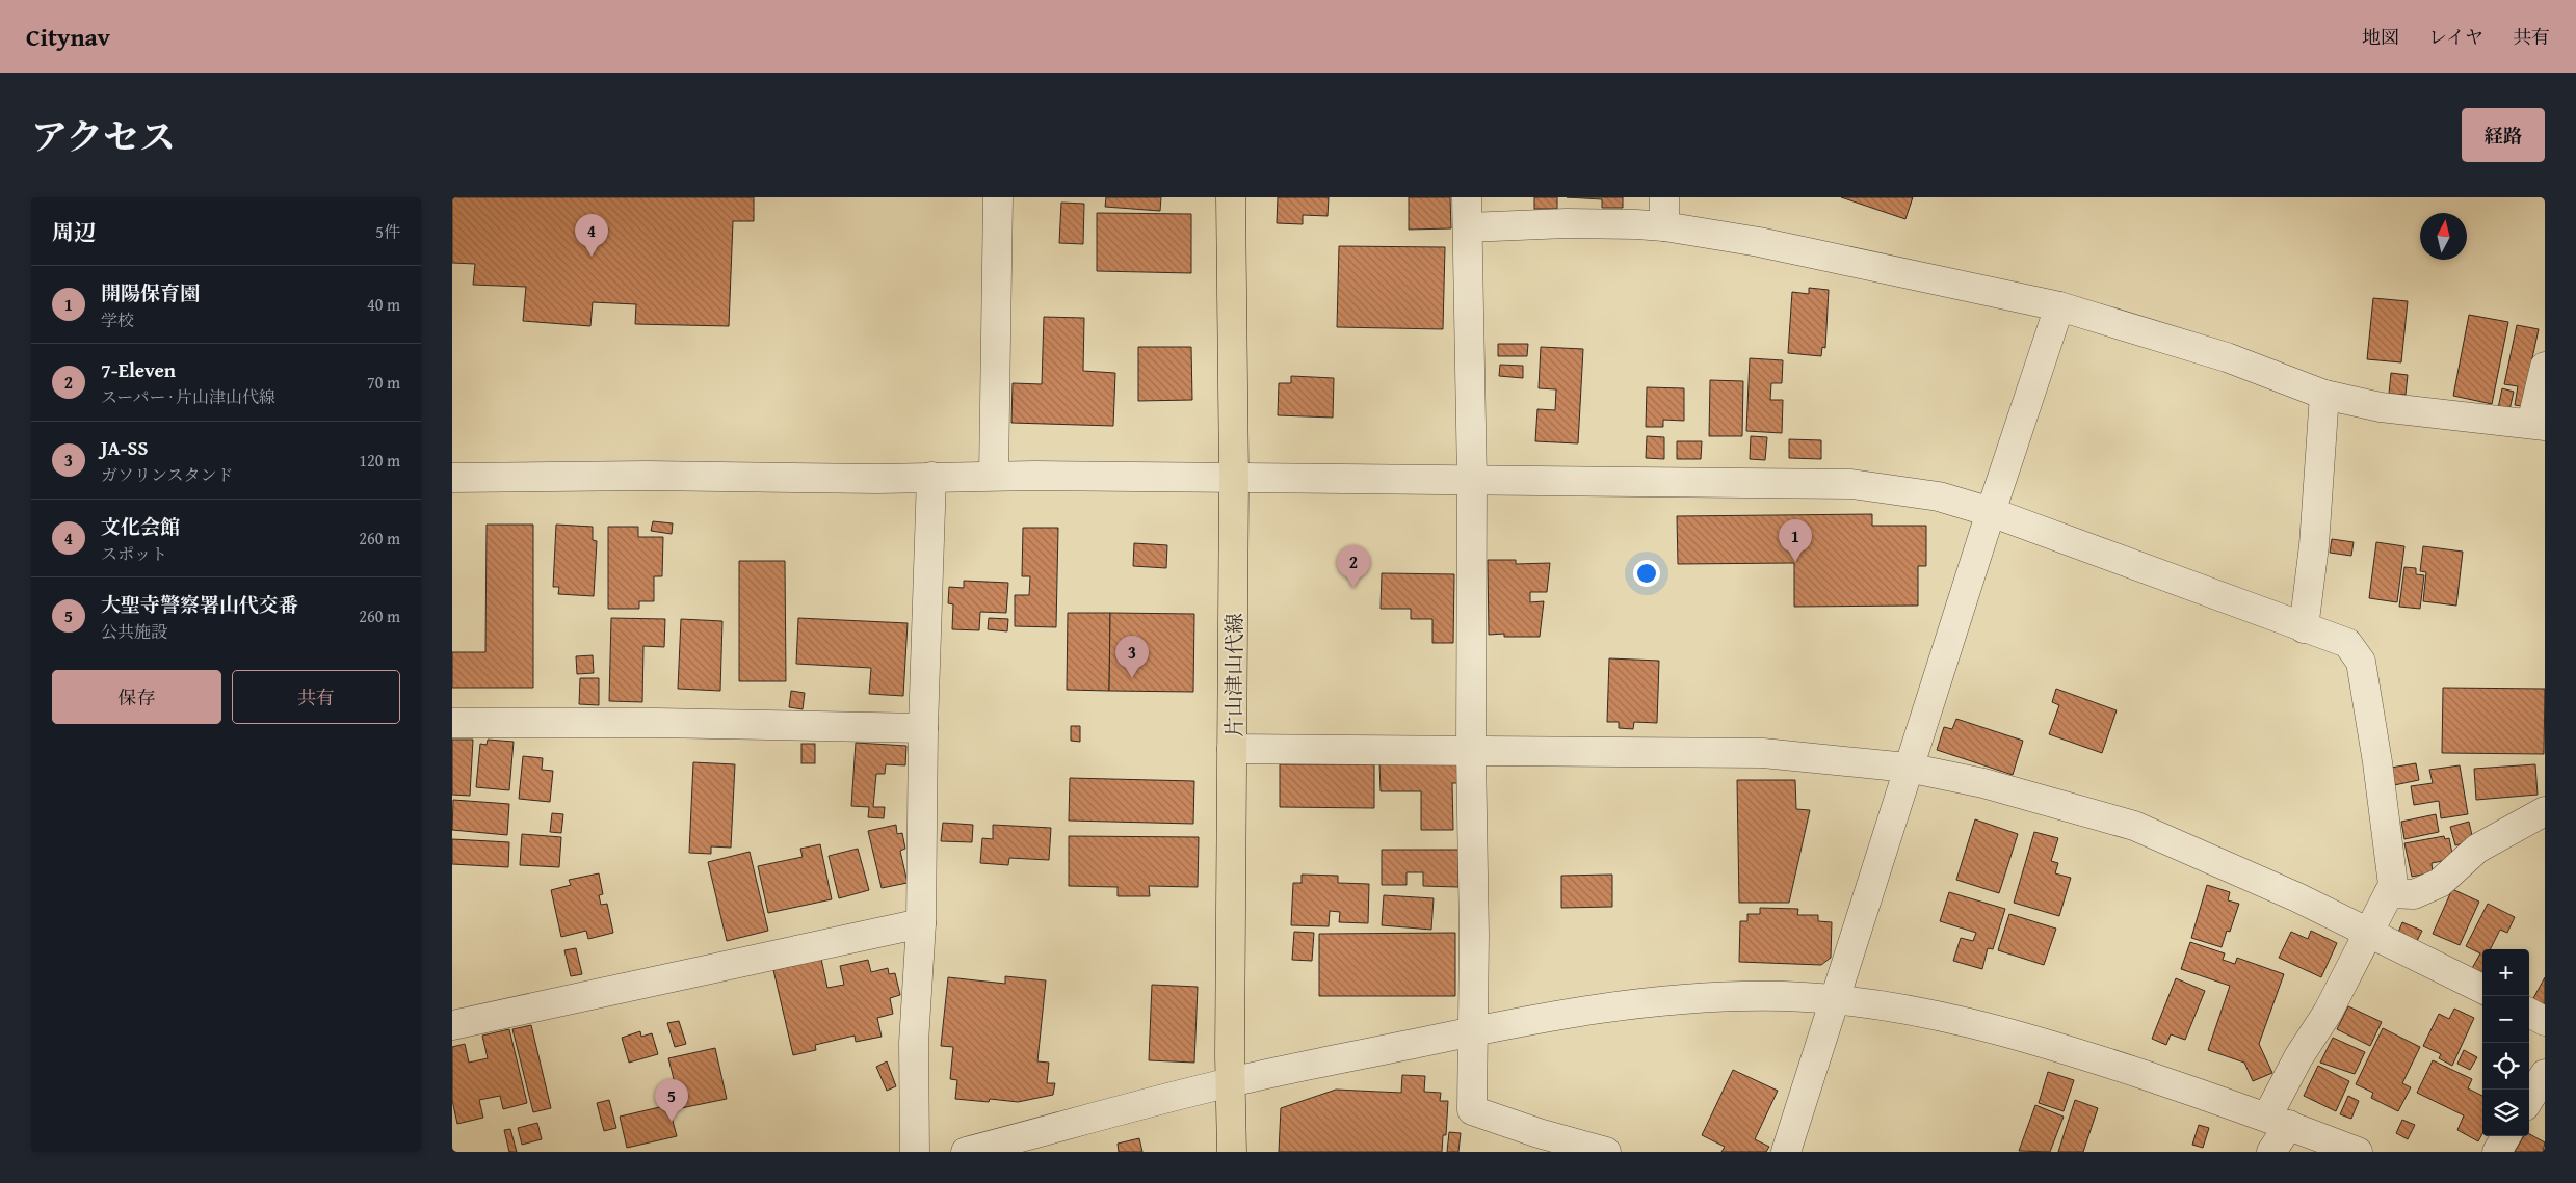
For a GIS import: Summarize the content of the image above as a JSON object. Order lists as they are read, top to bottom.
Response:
{
  "streets": {
    "main road": ["片山津山代線"]
  },
  "north": "top",
  "page": {
    "header": "Citynav",
    "nav": ["地図", "レイヤ", "共有"],
    "title": "アクセス",
    "buttons": [
      "経路",
      ["保存", "共有"]
    ],
    "heading": ["周辺", "5件"],
    "pins": [
      "4",
      "1",
      "2",
      "3",
      "5"
    ],
    "list": [
      {
        "mark": "1",
        "name": "開陽保育園",
        "note": "学校",
        "value": "40 m"
      },
      {
        "mark": "2",
        "name": "7-Eleven",
        "note": "スーパー · 片山津山代線",
        "value": "70 m"
      },
      {
        "mark": "3",
        "name": "JA-SS",
        "note": "ガソリンスタンド",
        "value": "120 m"
      },
      {
        "mark": "4",
        "name": "文化会館",
        "note": "スポット",
        "value": "260 m"
      },
      {
        "mark": "5",
        "name": "大聖寺警察署山代交番",
        "note": "公共施設",
        "value": "260 m"
      }
    ],
    "map_buttons": ["+", "−"]
  }
}
